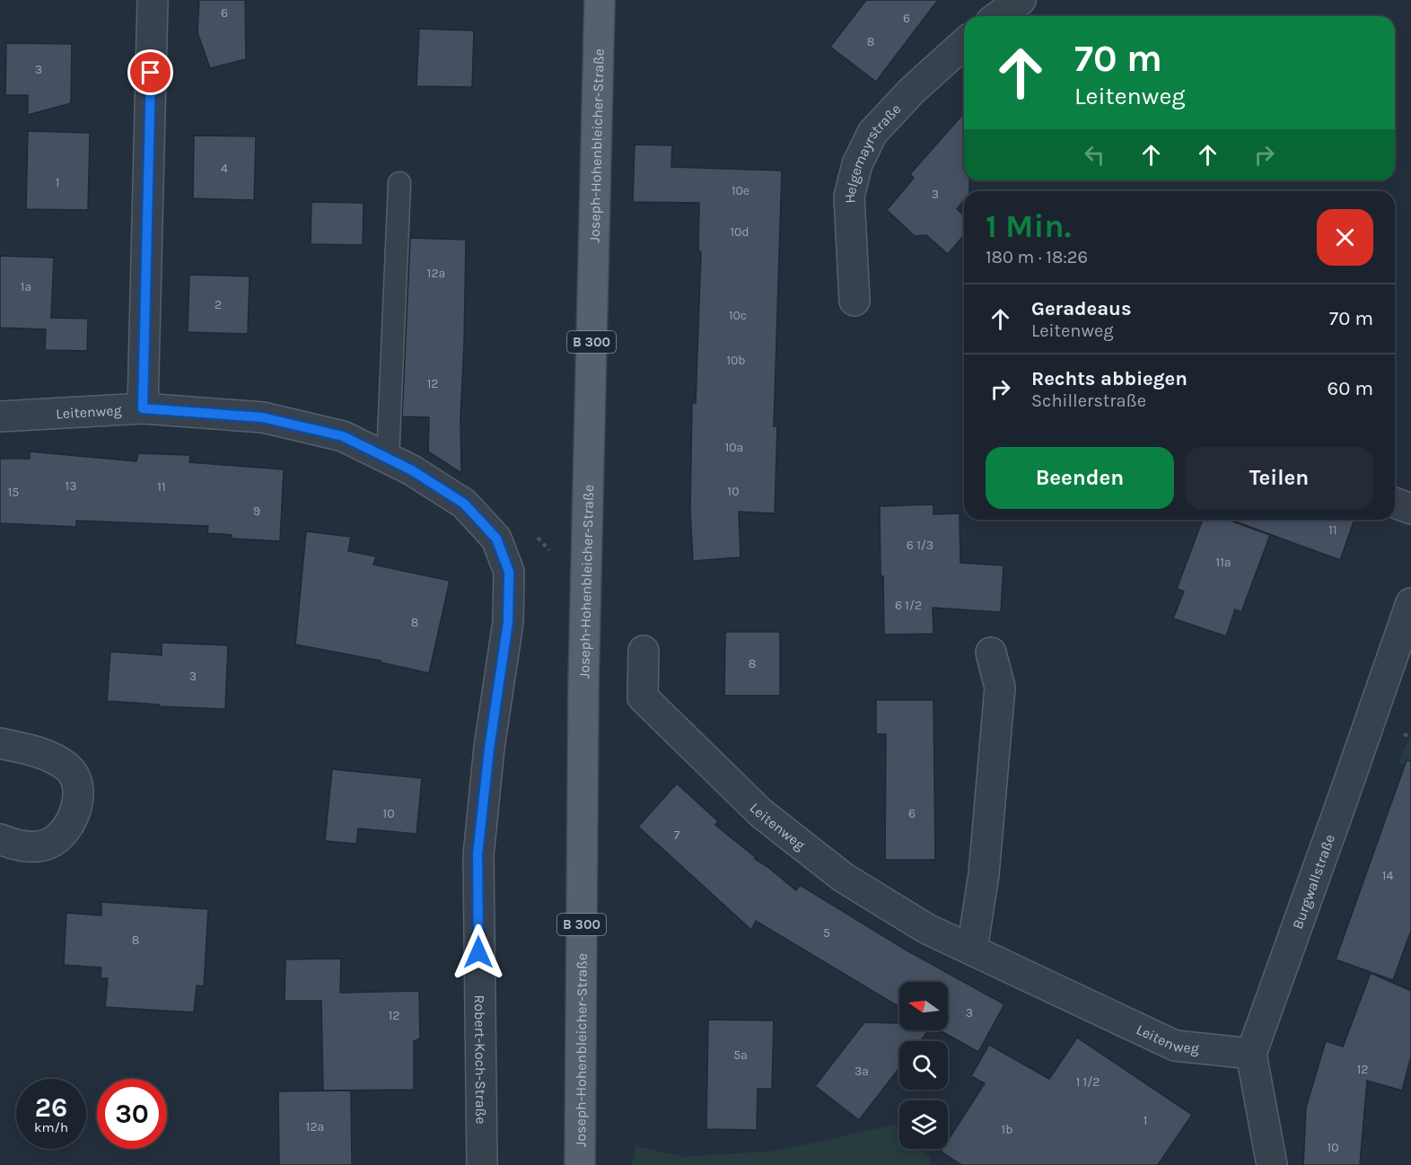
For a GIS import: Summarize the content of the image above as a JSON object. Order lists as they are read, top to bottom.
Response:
{
  "streets": {
    "main road": ["Joseph-Hohenbleicher-Straße", "B 300"],
    "street": [
      "Helgemayrstraße",
      "Leitenweg",
      "Burgwallstraße",
      "Robert-Koch-Straße"
    ]
  },
  "crossings": [
    ["Leitenweg", "Burgwallstraße"],
    ["Leitenweg", "Robert-Koch-Straße"]
  ],
  "house_numbers": [
    "6",
    "6",
    "8",
    "3",
    "4",
    "1",
    "10e",
    "3",
    "10d",
    "12a",
    "1a",
    "2",
    "10c",
    "10b",
    "12",
    "10a",
    "13",
    "11",
    "10",
    "15",
    "9",
    "11",
    "6 1/3",
    "11a",
    "6 1/2",
    "8",
    "8",
    "3",
    "10",
    "6",
    "7",
    "14",
    "5",
    "8",
    "3",
    "12",
    "5a",
    "12",
    "3a",
    "1 1/2",
    "1",
    "12a",
    "1b",
    "10"
  ],
  "north": "left",
  "page": {
    "turn": ["70 m", "Leitenweg"],
    "heading": ["1 Min.", "180 m · 18:26"],
    "list": [
      {
        "name": "Geradeaus",
        "note": "Leitenweg",
        "value": "70 m"
      },
      {
        "name": "Rechts abbiegen",
        "note": "Schillerstraße",
        "value": "60 m"
      }
    ],
    "buttons": ["Beenden", "Teilen"],
    "speed": "26 km/h",
    "limit": "30"
  }
}
